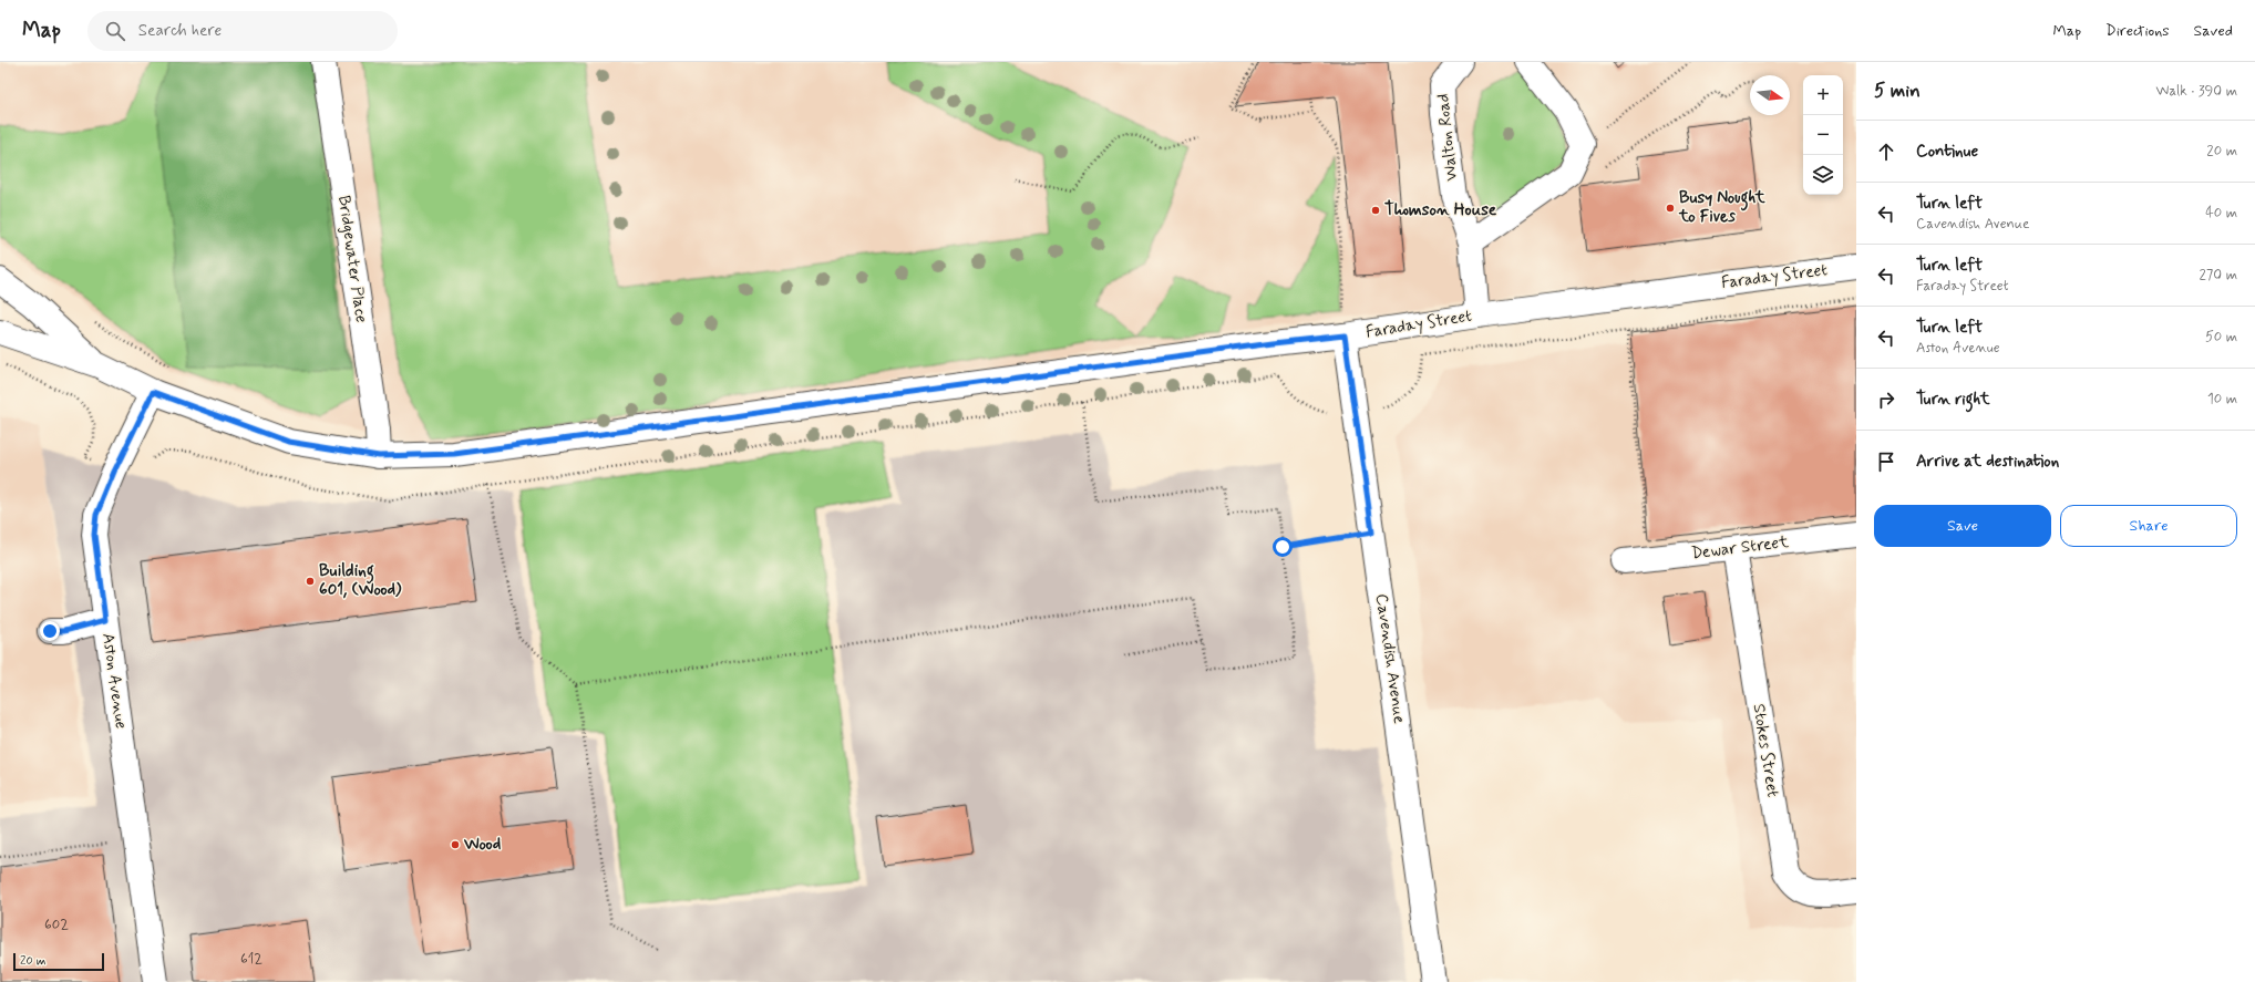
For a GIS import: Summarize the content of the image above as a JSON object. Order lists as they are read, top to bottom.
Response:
{
  "streets": {
    "street": [
      "Walton Road",
      "Bridgewater Place",
      "Faraday Street",
      "Dewar Street",
      "Cavendish Avenue",
      "Aston Avenue",
      "Stokes Street"
    ]
  },
  "crossings": [
    ["Walton Road", "Faraday Street"],
    ["Bridgewater Place", "Faraday Street"],
    ["Faraday Street", "Cavendish Avenue"],
    ["Faraday Street", "Aston Avenue"],
    ["Dewar Street", "Stokes Street"]
  ],
  "places": [
    "Busy Nought to Fives",
    "Thomson House",
    "Building 601, (Wood)",
    "Wood"
  ],
  "house_numbers": ["602", "612"],
  "scale_bar": "20 m",
  "north": "right",
  "page": {
    "header": "Map",
    "search": "Search here",
    "nav": ["Map", "Directions", "Saved"],
    "heading": ["5 min", "Walk · 390 m"],
    "map_buttons": ["+", "−"],
    "list": [
      ["Continue", "20 m"],
      ["Turn left", "Cavendish Avenue", "40 m"],
      ["Turn left", "Faraday Street", "270 m"],
      ["Turn left", "Aston Avenue", "50 m"],
      ["Turn right", "10 m"],
      "Arrive at destination"
    ],
    "buttons": ["Save", "Share"],
    "scale": "20 m"
  }
}
